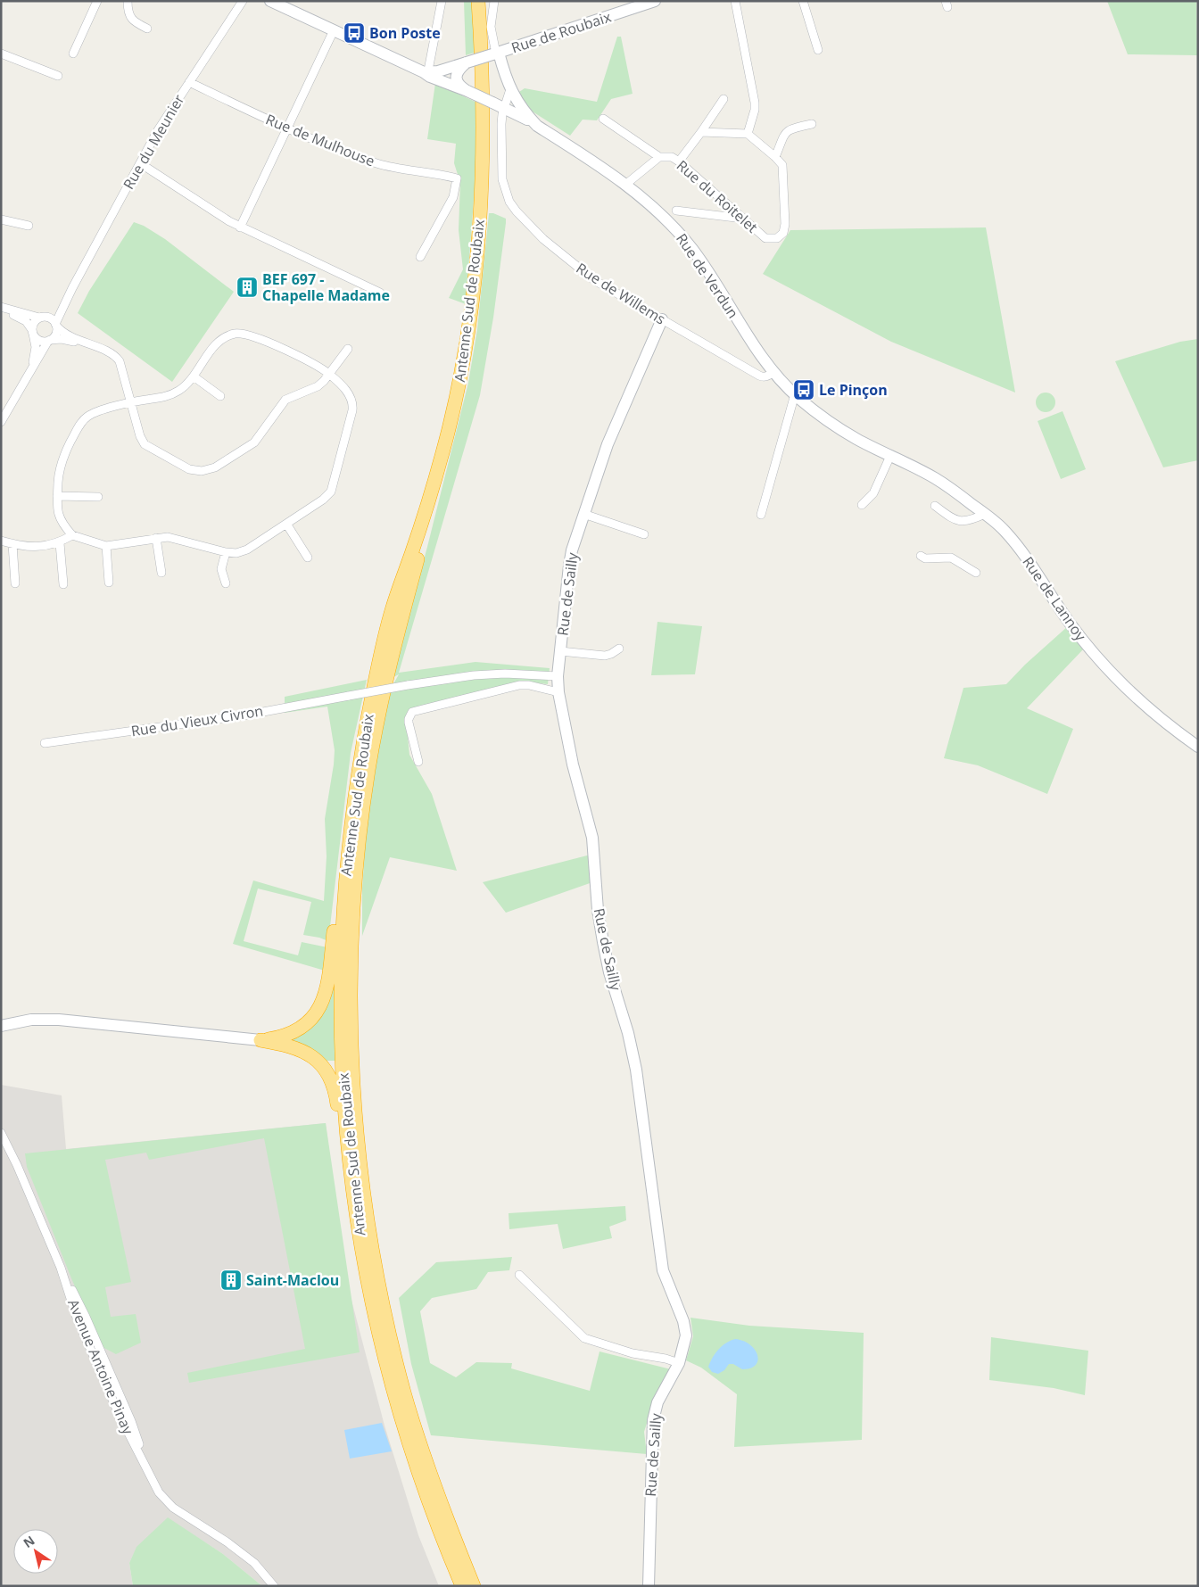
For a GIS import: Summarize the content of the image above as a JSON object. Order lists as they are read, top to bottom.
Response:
{
  "streets": {
    "highway": ["Antenne Sud de Roubaix"],
    "main road": [
      "Rue de Roubaix",
      "Rue de Verdun",
      "Rue de Sailly",
      "Rue de Lannoy"
    ],
    "street": [
      "Rue de Mulhouse",
      "Rue du Meunier",
      "Rue du Roitelet",
      "Rue de Willems",
      "Rue du Vieux Civron",
      "Avenue Antoine Pinay"
    ]
  },
  "crossings": [
    ["Rue de Roubaix", "Rue de Verdun"],
    ["Rue de Roubaix", "Rue de Willems"],
    ["Rue de Mulhouse", "Rue du Meunier"],
    ["Rue du Roitelet", "Rue de Verdun"],
    ["Rue de Verdun", "Rue de Willems"],
    ["Rue de Verdun", "Rue de Lannoy"],
    ["Rue de Willems", "Rue de Sailly"],
    ["Rue de Sailly", "Rue du Vieux Civron"]
  ],
  "places": {
    "bus stop": ["Bon Poste", "Le Pinçon"],
    "building": ["BEF 697 - Chapelle Madame", "Saint-Maclou"]
  },
  "north": "top left"
}
